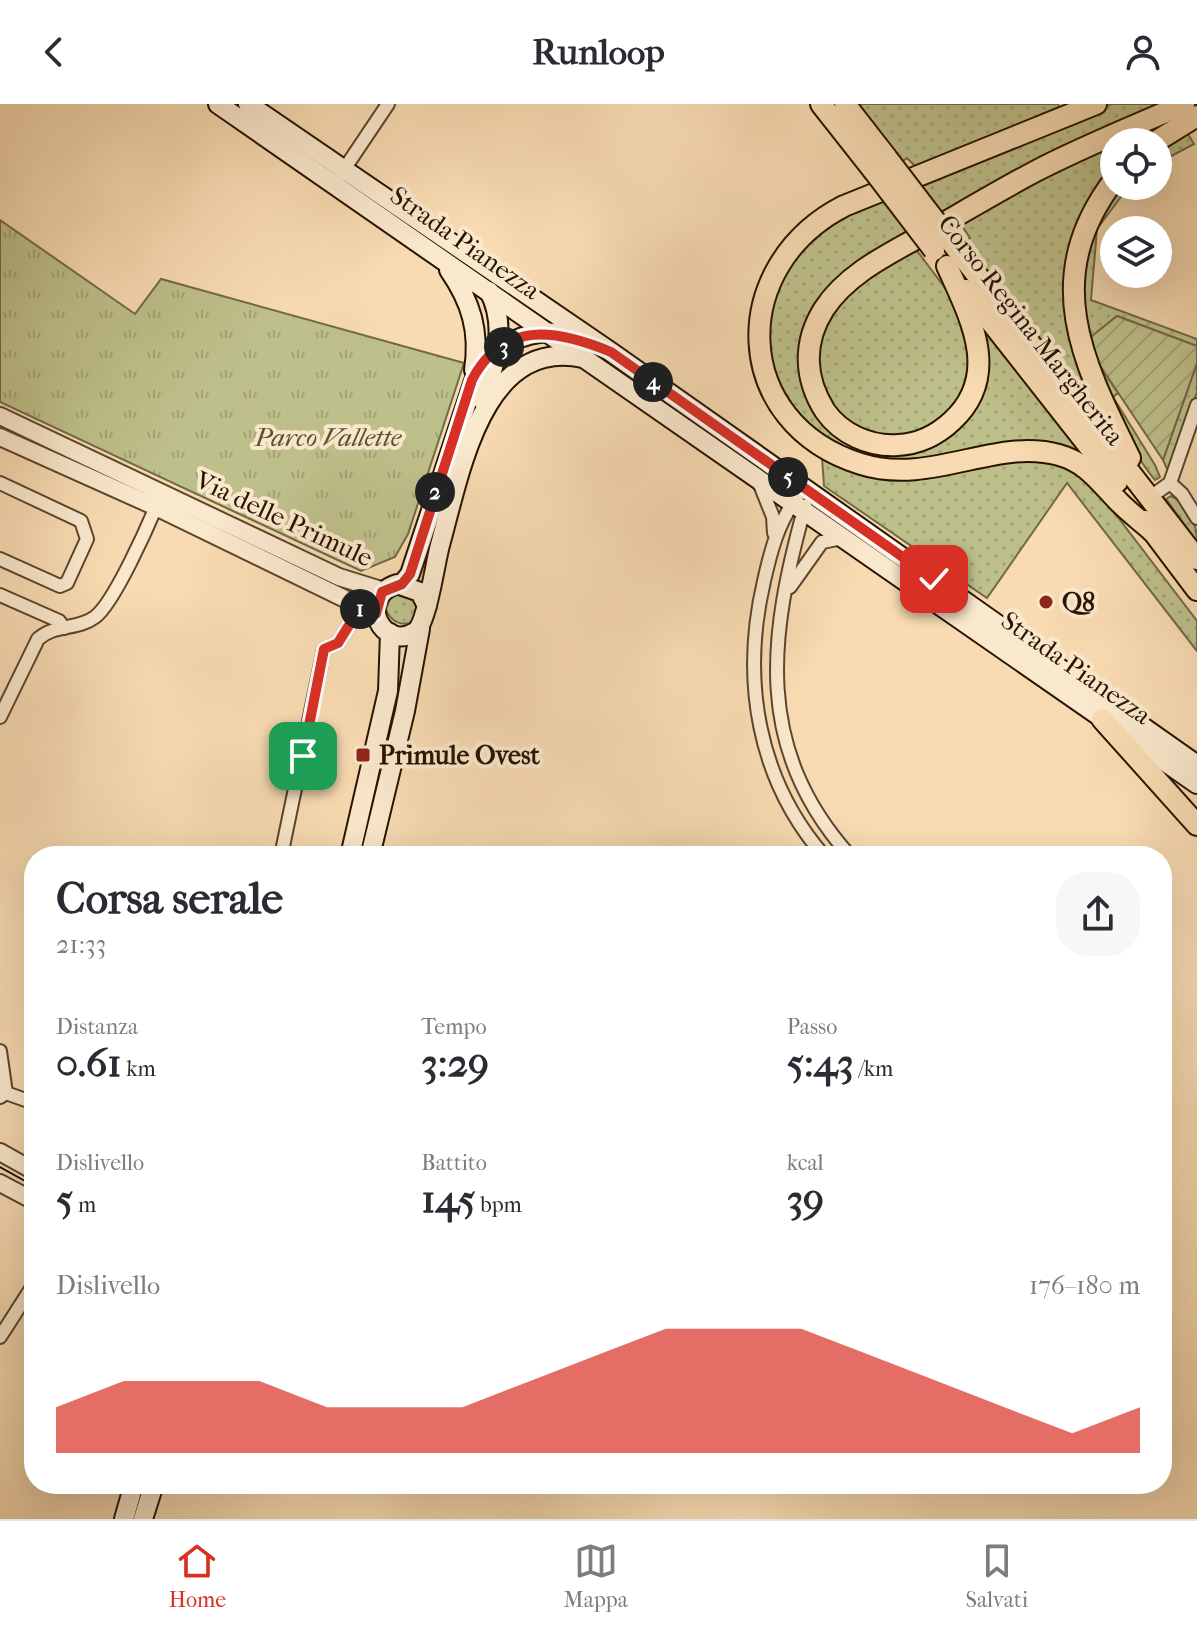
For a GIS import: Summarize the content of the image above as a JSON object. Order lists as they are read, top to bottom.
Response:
{
  "streets": {
    "main road": ["Strada Pianezza", "Corso Regina Margherita", "Via delle Primule"]
  },
  "crossings": [
    ["Strada Pianezza", "Via delle Primule"]
  ],
  "parks": ["Parco Vallette"],
  "places": {
    "other": ["Q8"],
    "transit": ["Primule Ovest"]
  },
  "page": {
    "header": "Runloop",
    "pins": [
      "3",
      "4",
      "5",
      "2",
      "1"
    ],
    "heading": ["Corsa serale", "21:33"],
    "stats": [
      ["Distanza", "0.61 km"],
      ["Tempo", "3:29"],
      ["Passo", "5:43 /km"],
      ["Dislivello", "5 m"],
      ["Battito", "145 bpm"],
      ["kcal", "39"]
    ],
    "chart": ["Dislivello", "176–180 m"],
    "tabs": ["Home", "Mappa", "Salvati"]
  }
}
